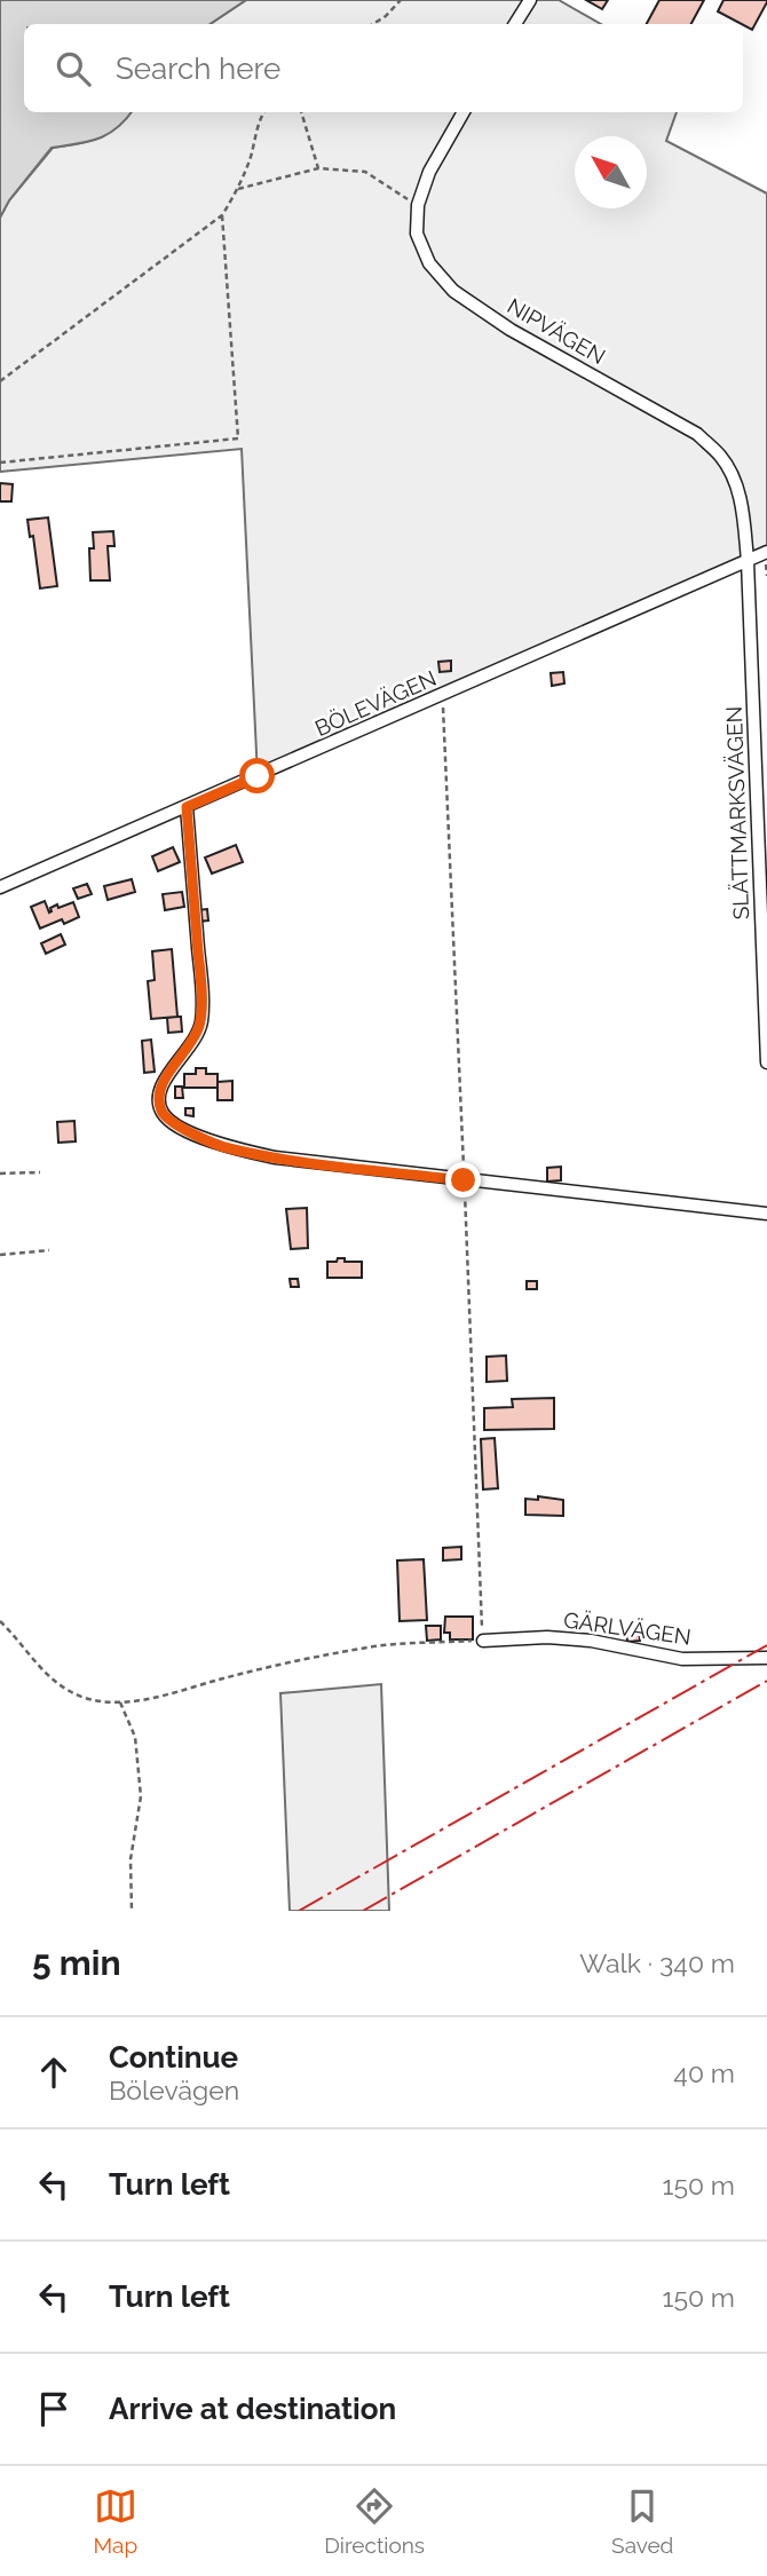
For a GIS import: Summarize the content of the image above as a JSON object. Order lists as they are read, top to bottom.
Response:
{
  "streets": {
    "street": [
      "NIPVÄGEN",
      "BÖLEVÄGEN",
      "SLÄTTMARKSVÄGEN",
      "GÄRLVÄGEN"
    ]
  },
  "crossings": [
    ["NIPVÄGEN", "BÖLEVÄGEN"],
    ["NIPVÄGEN", "SLÄTTMARKSVÄGEN"],
    ["BÖLEVÄGEN", "SLÄTTMARKSVÄGEN"]
  ],
  "north": "top left",
  "page": {
    "search": "Search here",
    "heading": ["5 min", "Walk · 340 m"],
    "list": [
      ["Continue", "Bölevägen", "40 m"],
      ["Turn left", "150 m"],
      ["Turn left", "150 m"],
      "Arrive at destination"
    ],
    "nav": ["Map", "Directions", "Saved"]
  }
}
